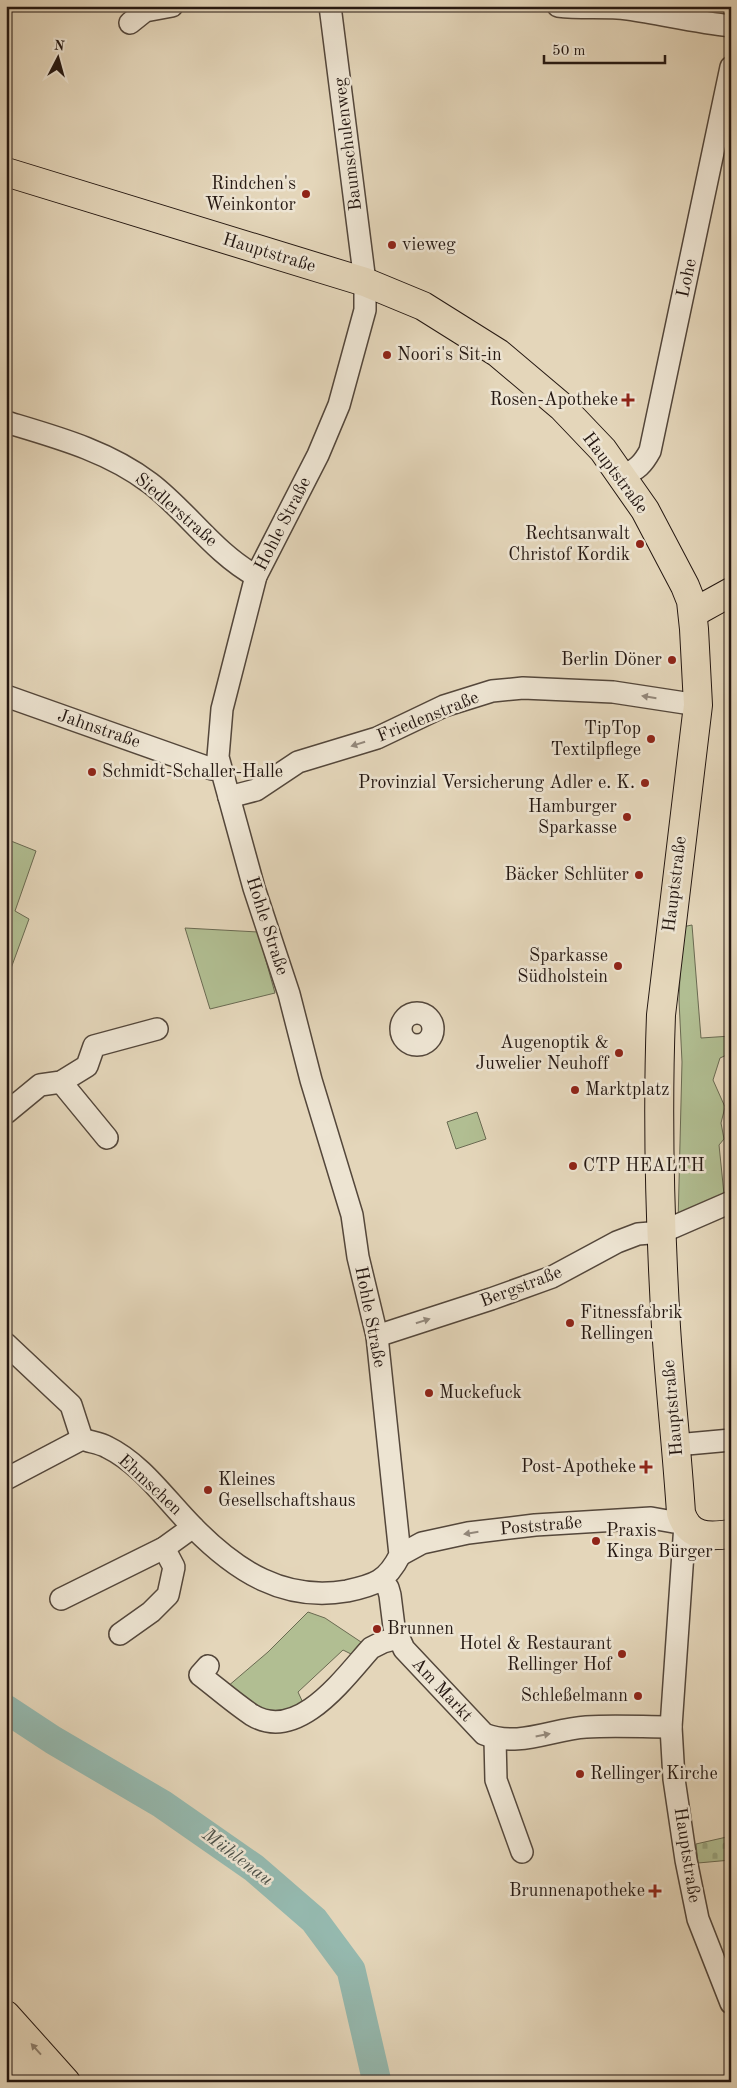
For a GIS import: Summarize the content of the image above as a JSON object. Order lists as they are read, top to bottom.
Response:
{
  "streets": {
    "main road": ["Hauptstraße"],
    "street": [
      "Baumschulenweg",
      "Lohe",
      "Siedlerstraße",
      "Hohle Straße",
      "Friedenstraße",
      "Jahnstraße",
      "Bergstraße",
      "Ehmschen",
      "Poststraße",
      "Am Markt"
    ]
  },
  "crossings": [
    ["Baumschulenweg", "Hauptstraße"],
    ["Baumschulenweg", "Hohle Straße"],
    ["Hauptstraße", "Lohe"],
    ["Hauptstraße", "Hohle Straße"],
    ["Hauptstraße", "Friedenstraße"],
    ["Hauptstraße", "Bergstraße"],
    ["Hauptstraße", "Poststraße"],
    ["Siedlerstraße", "Hohle Straße"],
    ["Hohle Straße", "Friedenstraße"],
    ["Hohle Straße", "Jahnstraße"],
    ["Hohle Straße", "Bergstraße"],
    ["Hohle Straße", "Poststraße"]
  ],
  "one_way": ["Friedenstraße", "Bergstraße", "Poststraße"],
  "water": ["Mühlenau"],
  "places": {
    "other": [
      "Rindchen's Weinkontor",
      "vieweg",
      "Noori's Sit-in",
      "Rechtsanwalt Christof Kordik",
      "Berlin Döner",
      "TipTop Textilpflege",
      "Schmidt-Schaller-Halle",
      "Provinzial Versicherung Adler e. K.",
      "Hamburger Sparkasse",
      "Bäcker Schlüter",
      "Sparkasse Südholstein",
      "Augenoptik & Juwelier Neuhoff",
      "Marktplatz",
      "CTP HEALTH",
      "Fitnessfabrik Rellingen",
      "Muckefuck",
      "Kleines Gesellschaftshaus",
      "Praxis Kinga Bürger",
      "Brunnen",
      "Hotel & Restaurant Rellinger Hof",
      "Schleßelmann",
      "Rellinger Kirche"
    ],
    "health": ["Rosen-Apotheke", "Post-Apotheke", "Brunnenapotheke"]
  },
  "scale_bar": "50 m",
  "north": "top"
}
